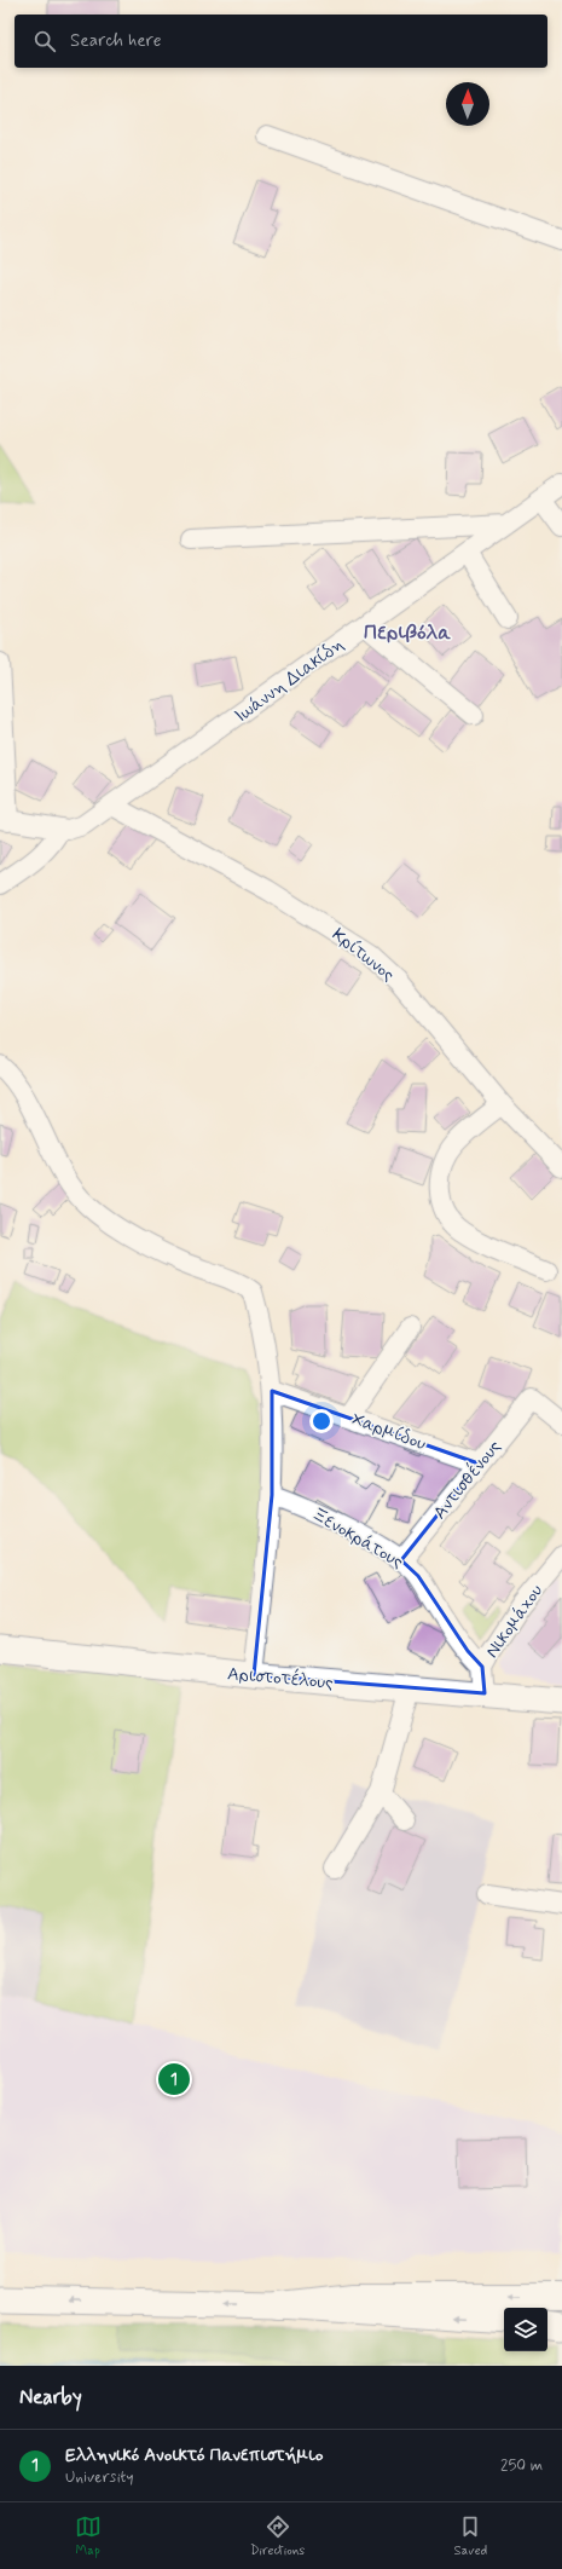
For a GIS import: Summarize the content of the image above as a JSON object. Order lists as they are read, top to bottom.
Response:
{
  "streets": {
    "main road": ["Αριστοτέλους"],
    "street": [
      "Ιωάννη Διακίδη",
      "Κρίτωνος",
      "Χαρμίδου",
      "Αντισθένους",
      "Ξενοκράτους",
      "Νικομάχου"
    ]
  },
  "crossings": [
    ["Ιωάννη Διακίδη", "Κρίτωνος"],
    ["Χαρμίδου", "Αντισθένους"],
    ["Αντισθένους", "Ξενοκράτους"],
    ["Ξενοκράτους", "Νικομάχου"],
    ["Νικομάχου", "Αριστοτέλους"]
  ],
  "districts": ["Περιβόλα"],
  "north": "top",
  "page": {
    "search": "Search here",
    "pins": "1",
    "heading": "Nearby",
    "list": [
      {
        "mark": "1",
        "name": "Ελληνικό Ανοικτό Πανεπιστήμιο",
        "note": "University",
        "value": "250 m"
      }
    ],
    "nav": ["Map", "Directions", "Saved"]
  }
}
